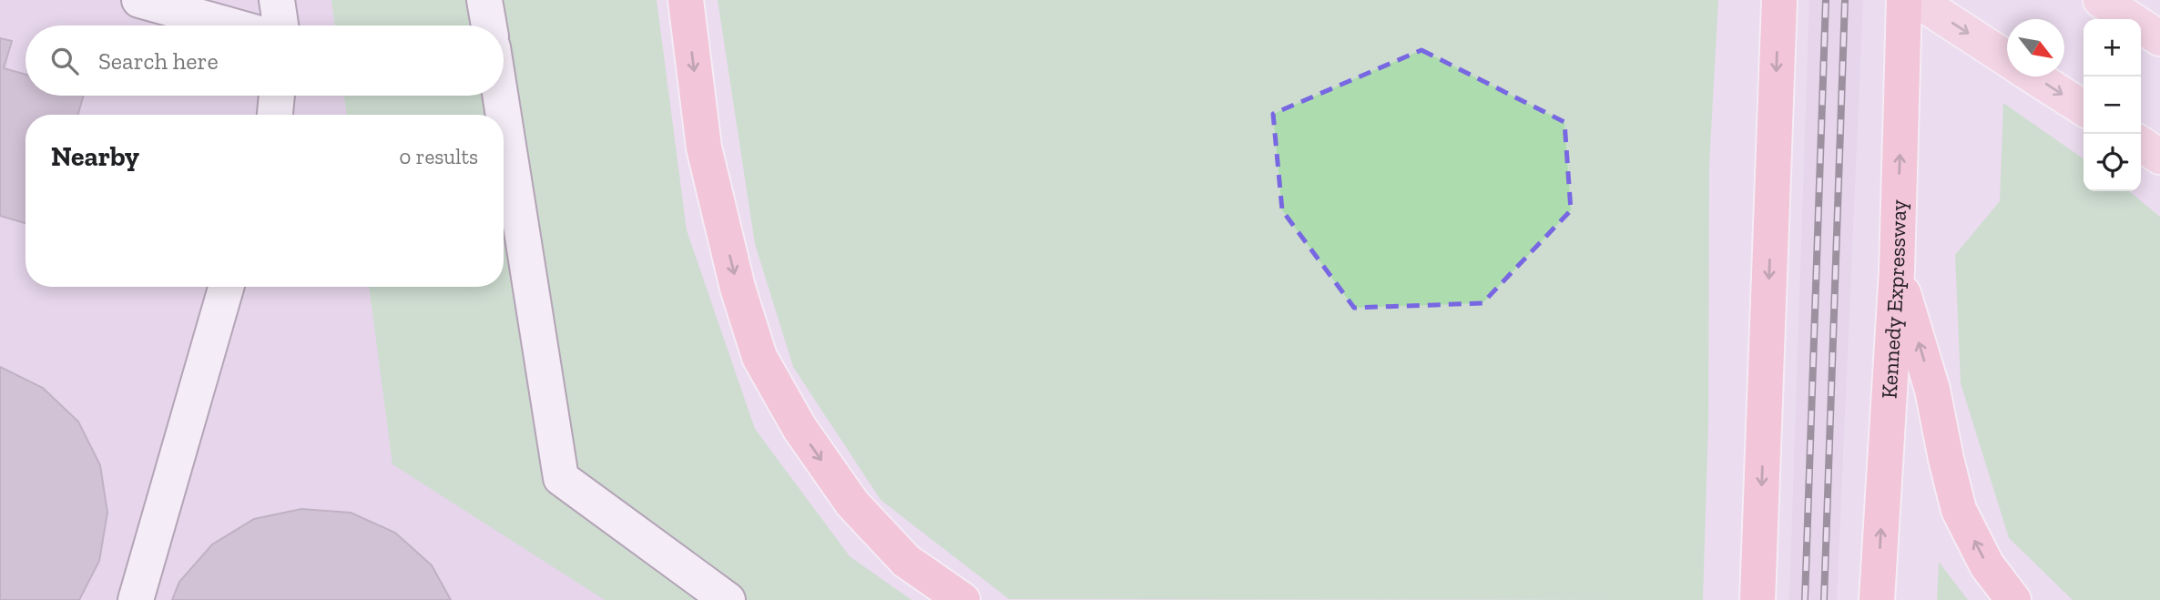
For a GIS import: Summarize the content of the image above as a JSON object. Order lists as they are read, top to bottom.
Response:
{
  "streets": {
    "highway": ["Kennedy Expressway"]
  },
  "north": "bottom right",
  "page": {
    "map_buttons": ["+", "−"],
    "search": "Search here",
    "heading": ["Nearby", "0 results"]
  }
}
